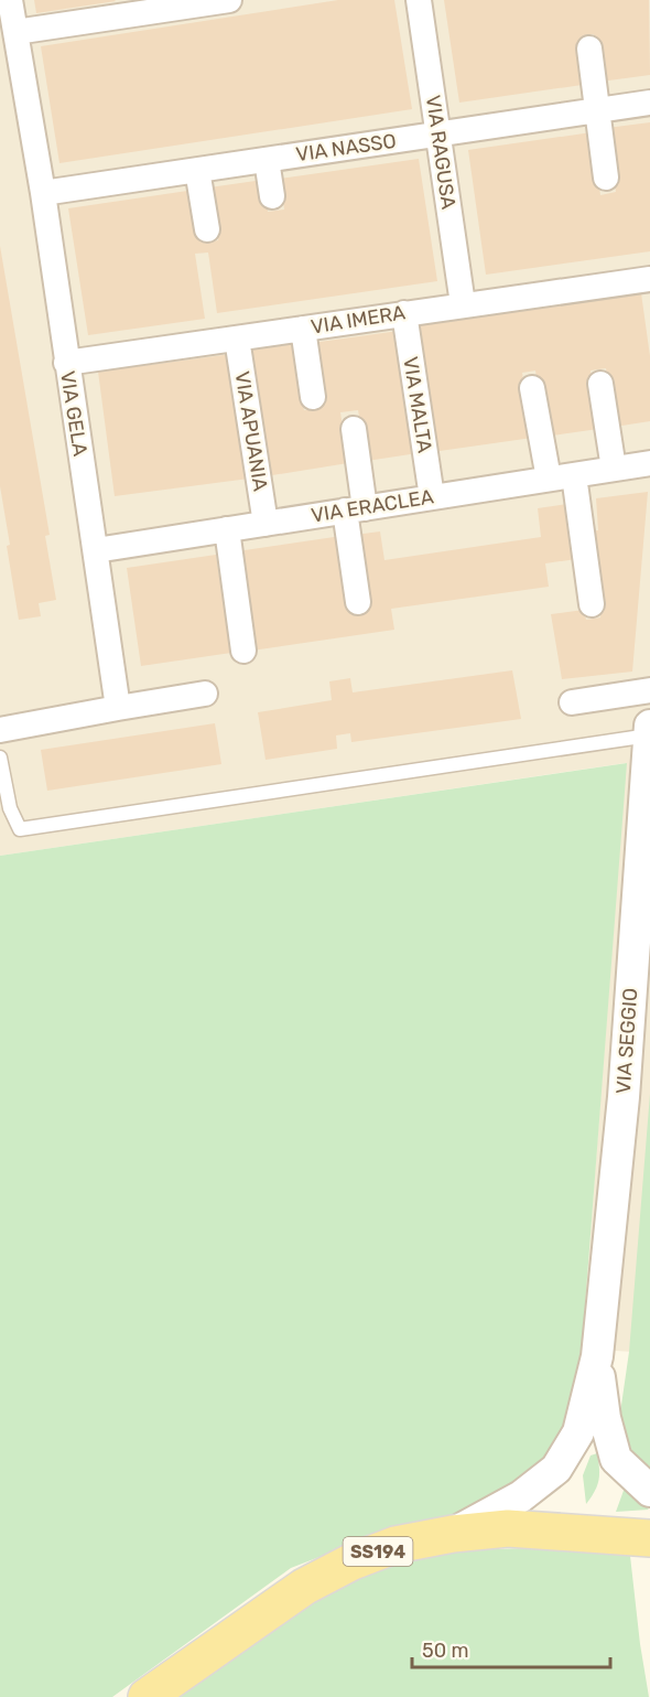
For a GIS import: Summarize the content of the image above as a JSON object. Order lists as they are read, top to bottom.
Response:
{
  "streets": {
    "main road": ["SS194"],
    "street": [
      "VIA NASSO",
      "VIA RAGUSA",
      "VIA IMERA",
      "VIA MALTA",
      "VIA GELA",
      "VIA APUANIA",
      "VIA ERACLEA",
      "VIA SEGGIO"
    ]
  },
  "crossings": [
    ["VIA NASSO", "VIA RAGUSA"],
    ["VIA NASSO", "VIA GELA"],
    ["VIA RAGUSA", "VIA IMERA"],
    ["VIA IMERA", "VIA MALTA"],
    ["VIA IMERA", "VIA GELA"],
    ["VIA IMERA", "VIA APUANIA"],
    ["VIA MALTA", "VIA ERACLEA"],
    ["VIA GELA", "VIA ERACLEA"],
    ["VIA APUANIA", "VIA ERACLEA"]
  ],
  "scale_bar": "50 m"
}
